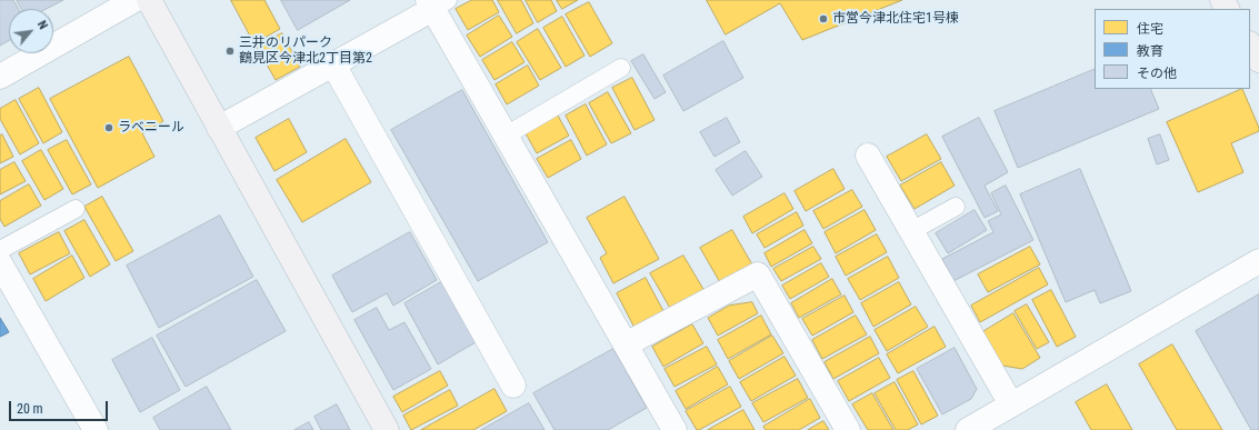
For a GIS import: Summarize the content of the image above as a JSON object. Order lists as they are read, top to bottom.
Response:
{
  "places": ["市営今津北住宅1号棟", "三井のリパーク 鶴見区今津北2丁目第2", "ラベニール"],
  "legend": ["住宅", "教育", "その他"],
  "scale_bar": "20 m",
  "north": "top right"
}
